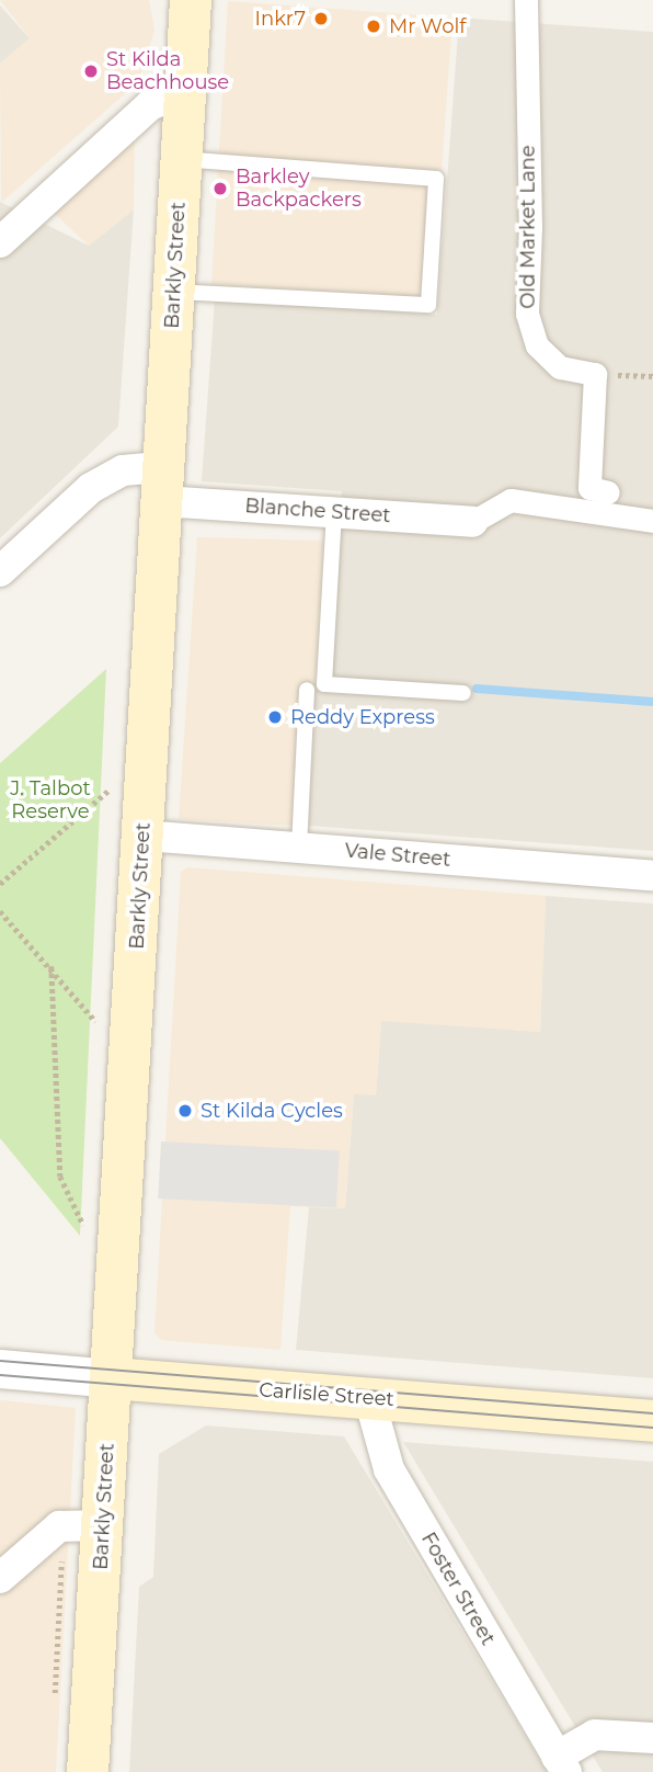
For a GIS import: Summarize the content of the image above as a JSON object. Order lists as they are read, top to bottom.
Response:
{
  "streets": {
    "main road": ["Barkly Street", "Carlisle Street"],
    "street": [
      "Old Market Lane",
      "Blanche Street",
      "Vale Street",
      "Foster Street"
    ]
  },
  "crossings": [
    ["Barkly Street", "Blanche Street"],
    ["Barkly Street", "Vale Street"],
    ["Barkly Street", "Carlisle Street"],
    ["Carlisle Street", "Foster Street"]
  ],
  "parks": ["J. Talbot Reserve"],
  "places": [
    "Inkr7",
    "Mr Wolf",
    "St Kilda Beachhouse",
    "Barkley Backpackers",
    "Reddy Express",
    "St Kilda Cycles"
  ]
}
